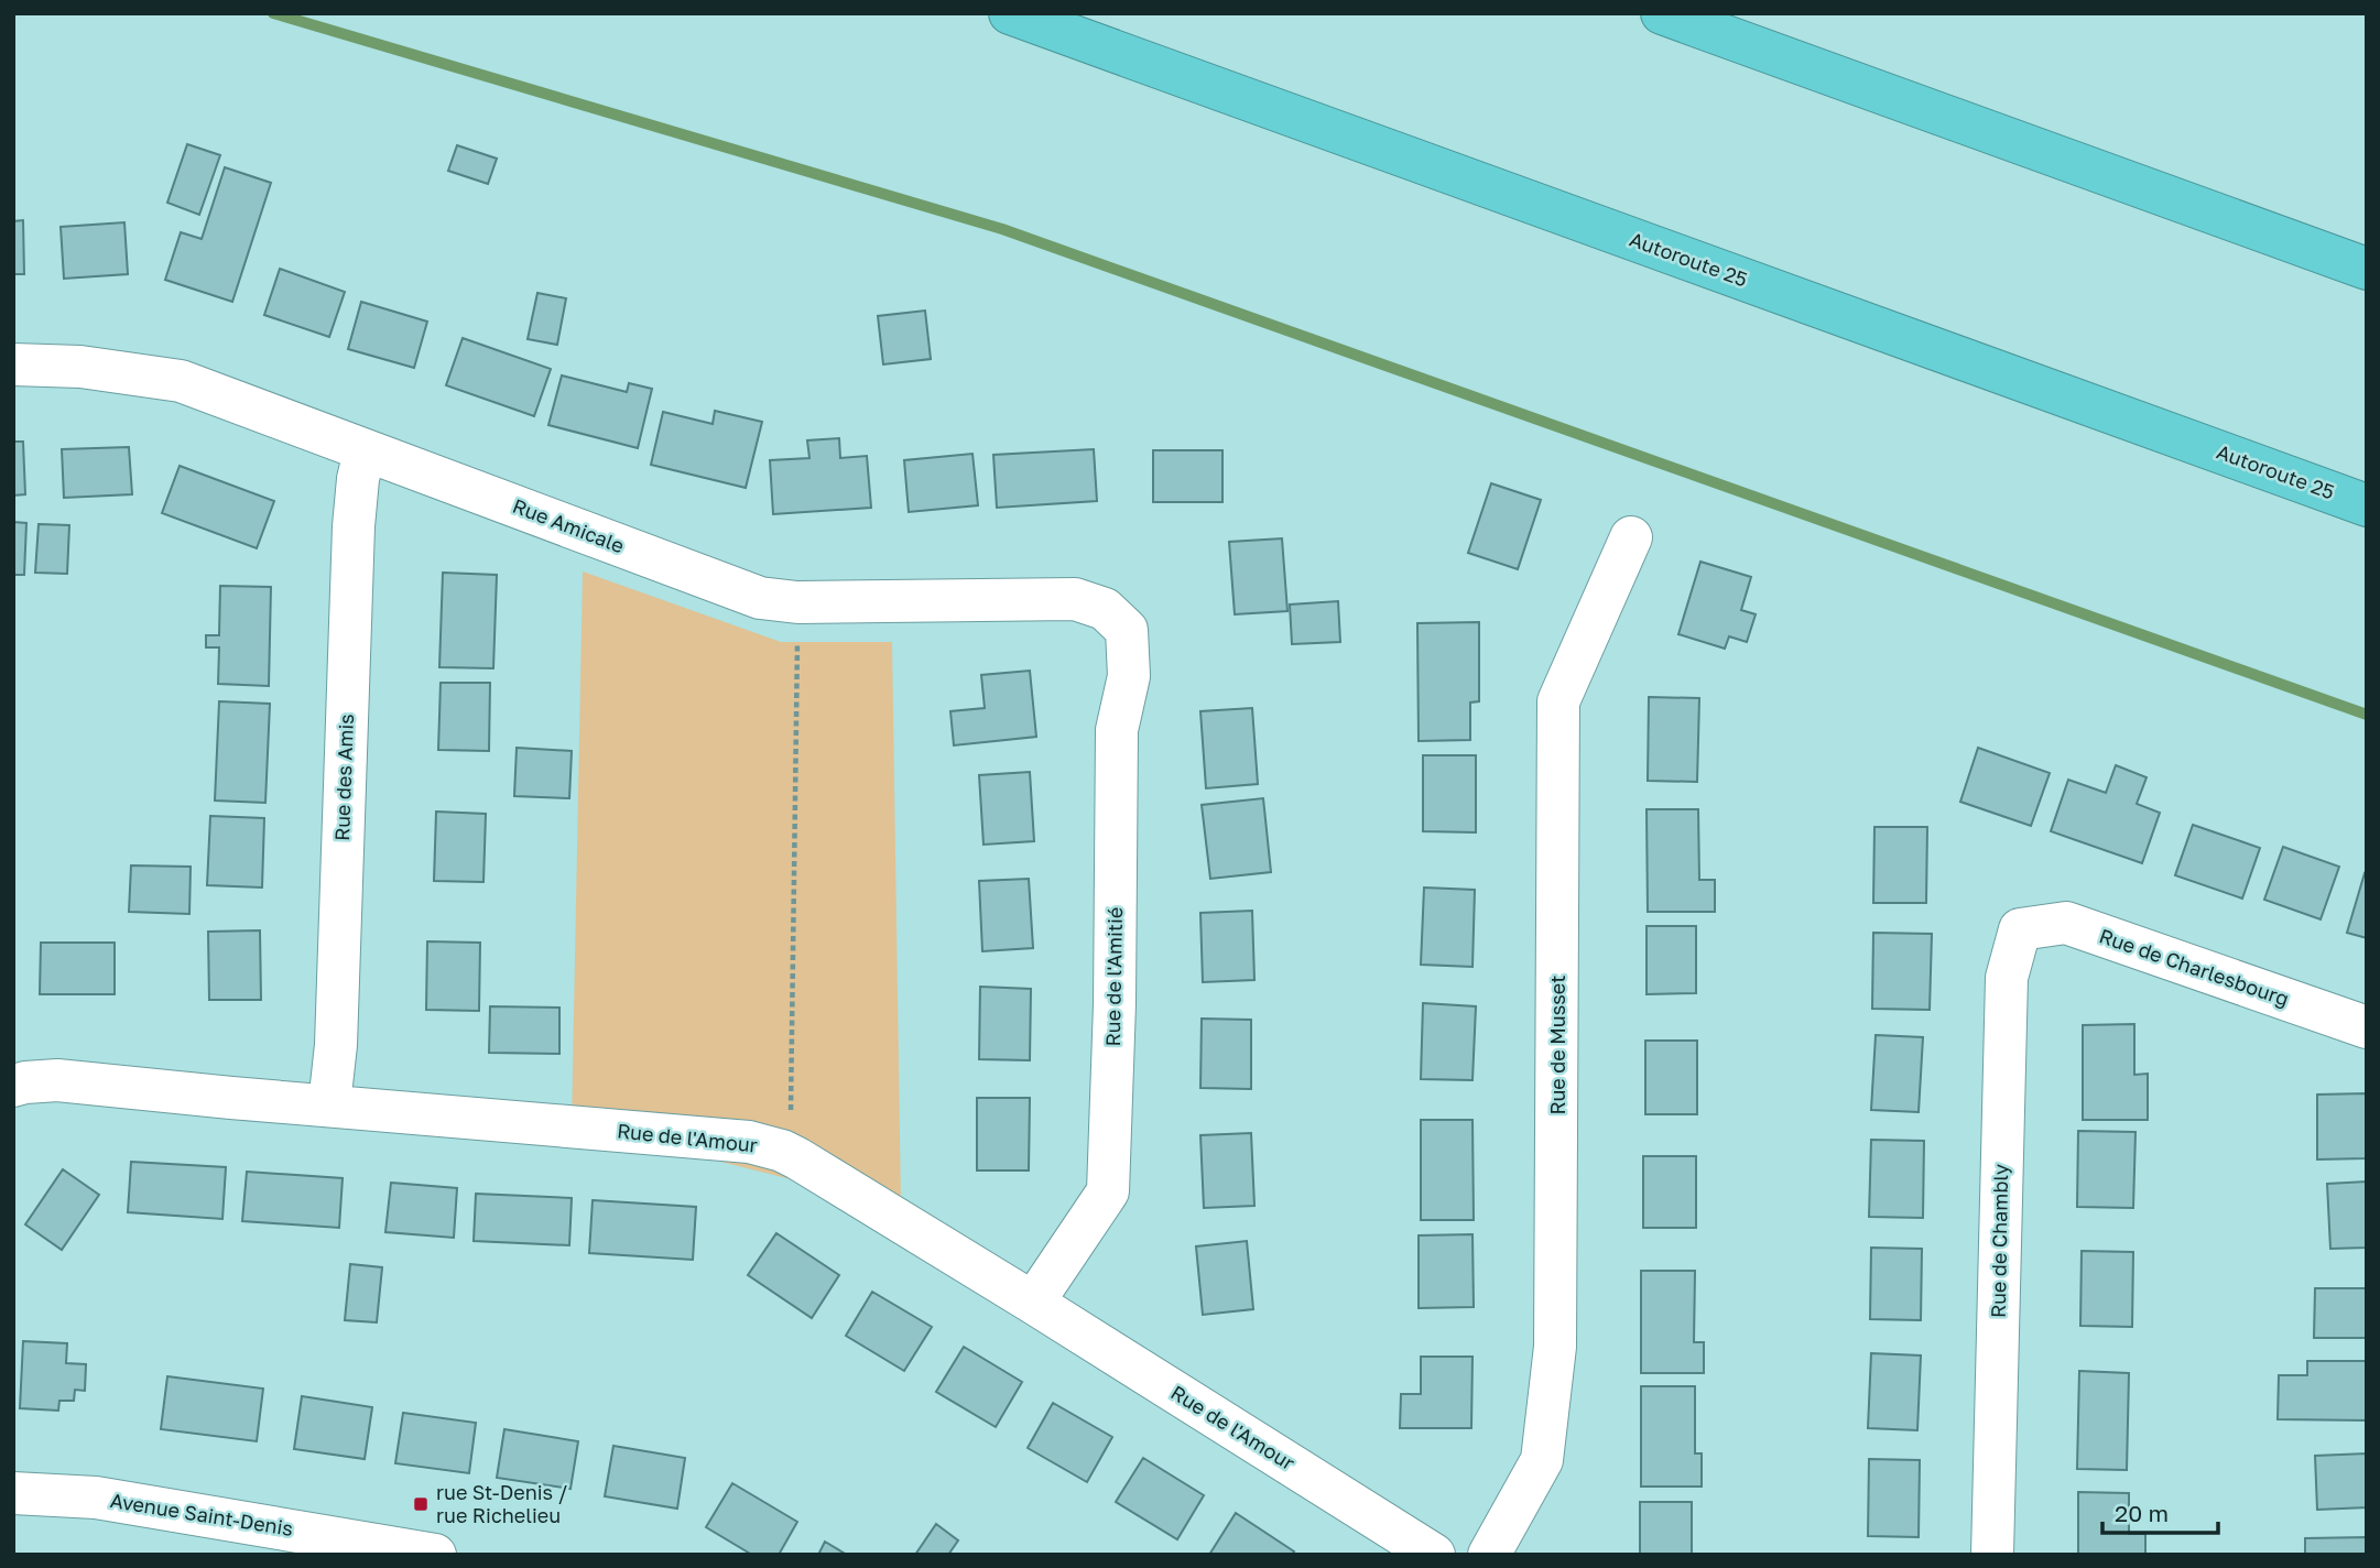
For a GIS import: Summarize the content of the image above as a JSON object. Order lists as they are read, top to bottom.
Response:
{
  "streets": {
    "highway": ["Autoroute 25"],
    "street": [
      "Rue Amicale",
      "Rue des Amis",
      "Rue de Charlesbourg",
      "Rue de l'Amitié",
      "Rue de Musset",
      "Rue de l'Amour",
      "Rue de Chambly",
      "Avenue Saint-Denis"
    ]
  },
  "crossings": [
    ["Rue Amicale", "Rue des Amis"],
    ["Rue Amicale", "Rue de l'Amitié"],
    ["Rue des Amis", "Rue de l'Amour"],
    ["Rue de Charlesbourg", "Rue de Chambly"],
    ["Rue de l'Amitié", "Rue de l'Amour"]
  ],
  "places": {
    "transit": ["rue St-Denis / rue Richelieu"]
  },
  "scale_bar": "20 m"
}
